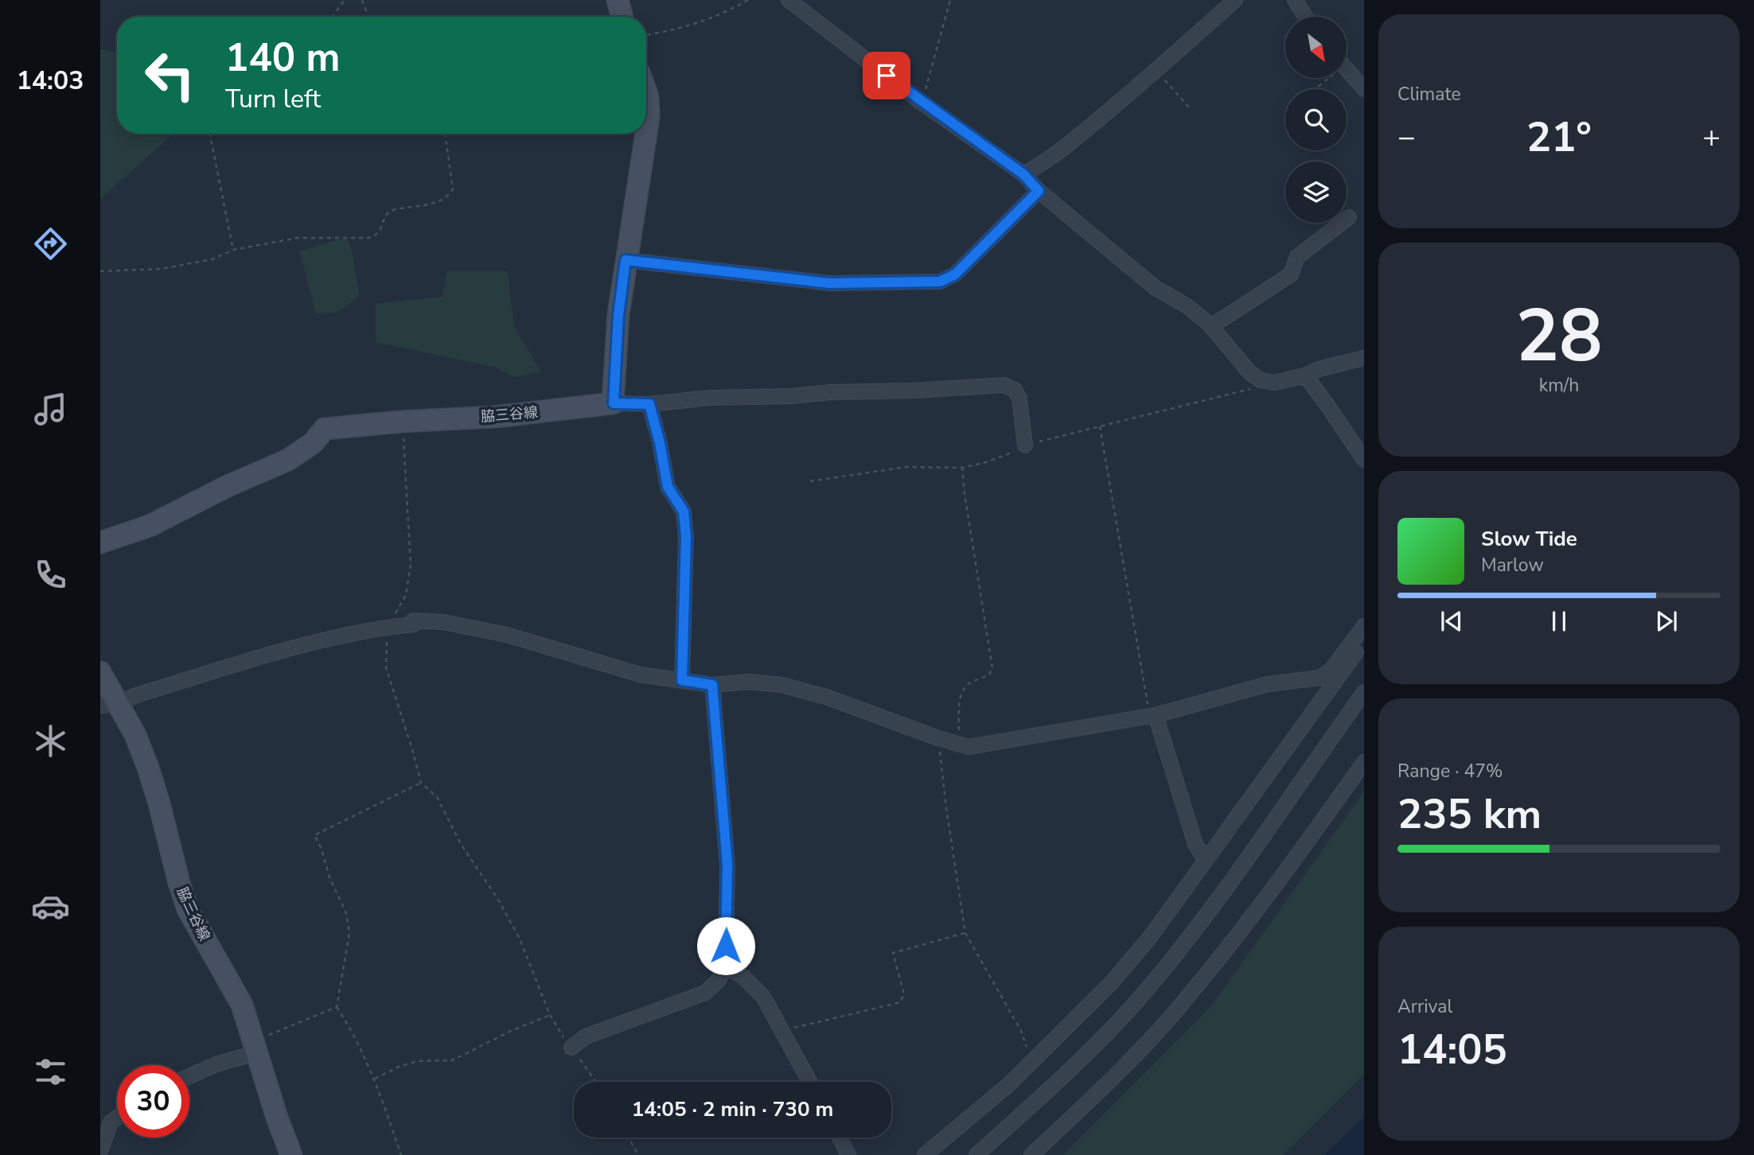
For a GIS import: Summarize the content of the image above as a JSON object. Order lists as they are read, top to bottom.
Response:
{
  "streets": {
    "main road": ["脇三谷線"]
  },
  "north": "bottom right",
  "page": {
    "tabs": "14:03",
    "tile": [
      "Climate",
      ["28", "km/h"],
      ["Range · 47%", "235 km"],
      ["Arrival", "14:05"]
    ],
    "turn": ["140 m", "Turn left"],
    "heat": ["−", "21°", "+"],
    "song": ["Slow Tide", "Marlow"],
    "limit": "30",
    "trip": "14:05 · 2 min · 730 m"
  }
}
